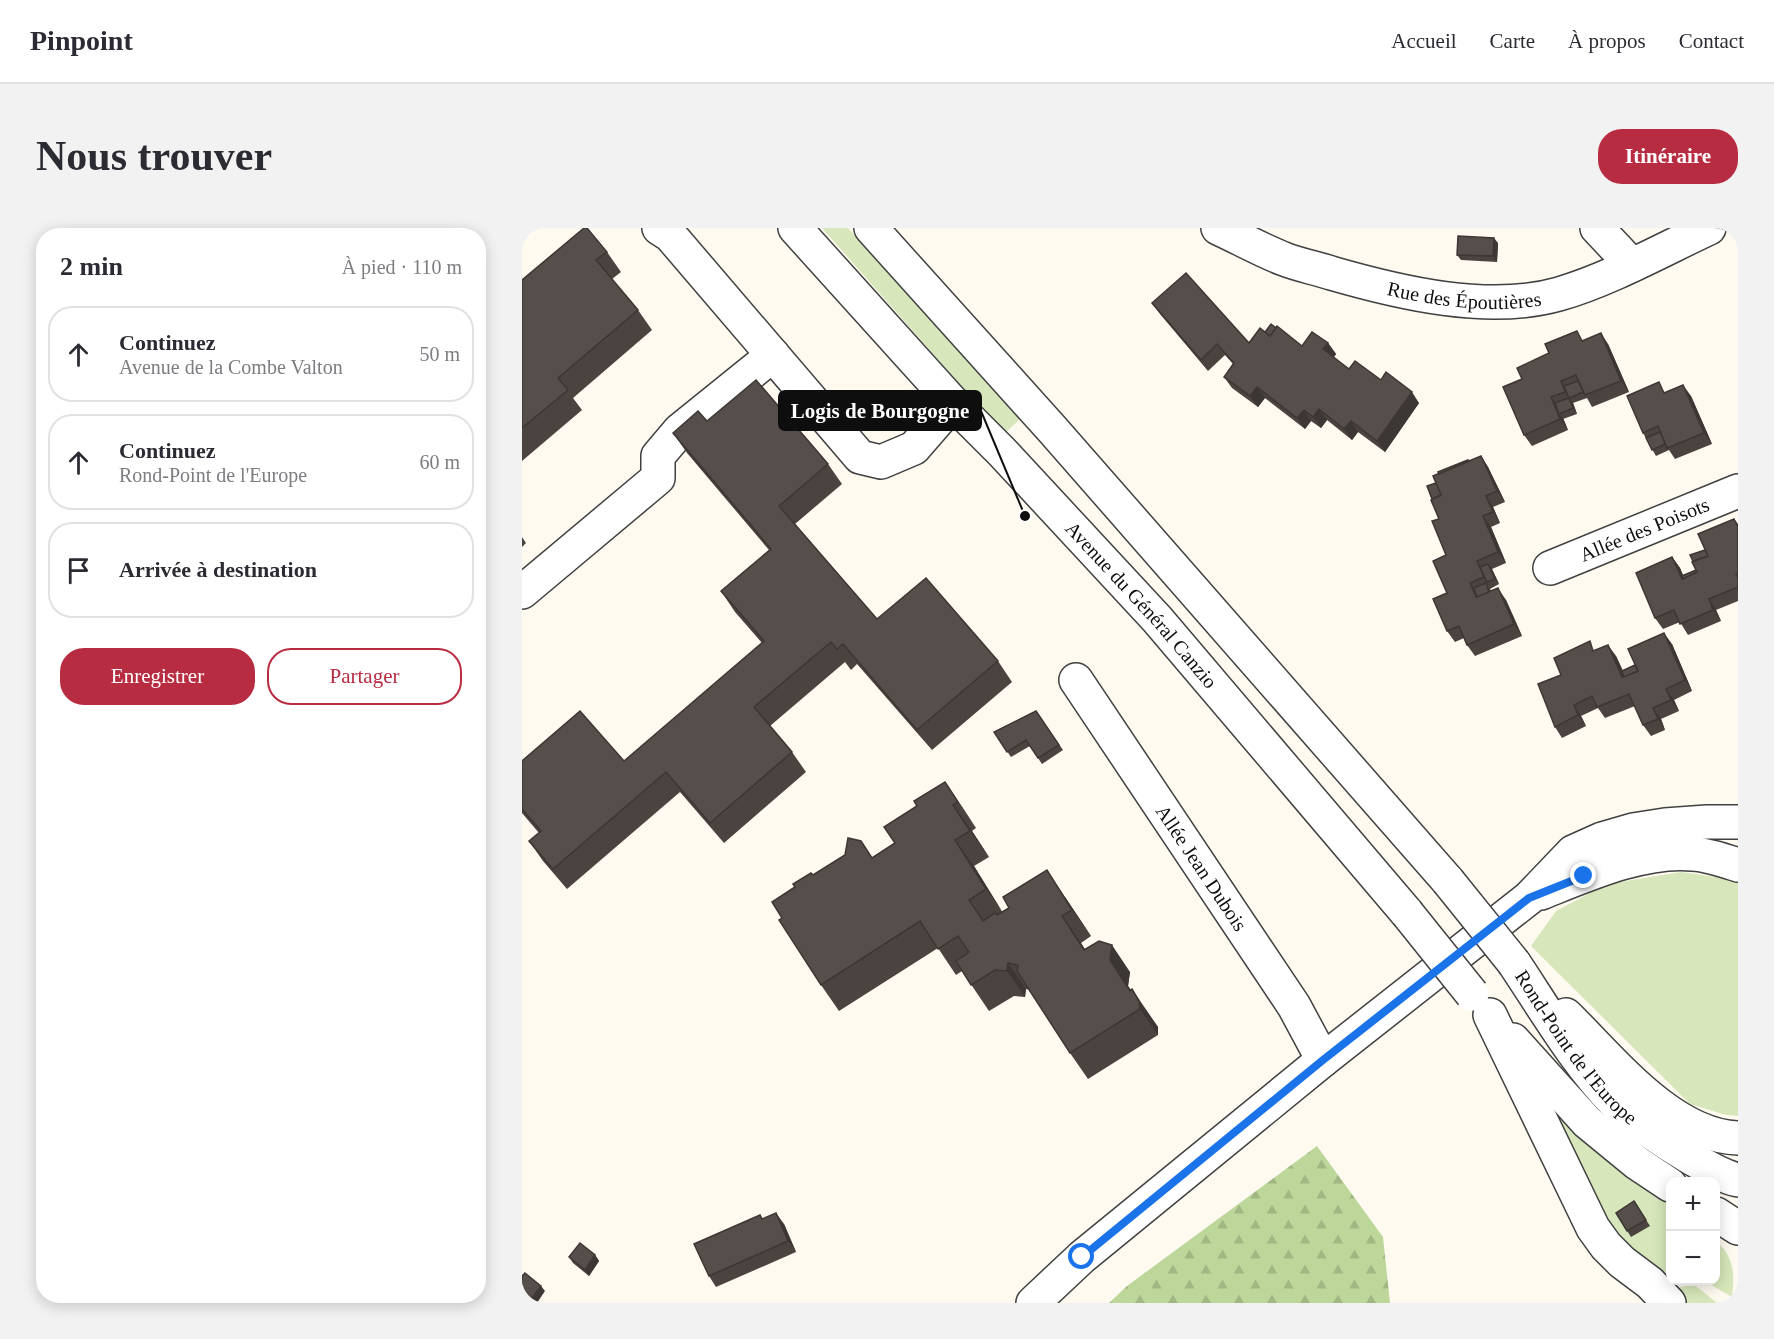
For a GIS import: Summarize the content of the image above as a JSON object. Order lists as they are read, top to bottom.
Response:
{
  "streets": {
    "street": [
      "Rue des Époutières",
      "Allée des Poisots",
      "Avenue du Général Canzio",
      "Allée Jean Dubois",
      "Rond-Point de l'Europe"
    ]
  },
  "crossings": [
    ["Avenue du Général Canzio", "Rond-Point de l'Europe"]
  ],
  "places": ["Logis de Bourgogne"],
  "page": {
    "header": "Pinpoint",
    "nav": [
      "Accueil",
      "Carte",
      "À propos",
      "Contact"
    ],
    "buttons": [
      "Itinéraire",
      ["Enregistrer", "Partager"]
    ],
    "title": "Nous trouver",
    "heading": ["2 min", "À pied · 110 m"],
    "list": [
      ["Continuez", "Avenue de la Combe Valton", "50 m"],
      ["Continuez", "Rond-Point de l'Europe", "60 m"],
      "Arrivée à destination"
    ],
    "map_buttons": ["+", "−"]
  }
}
